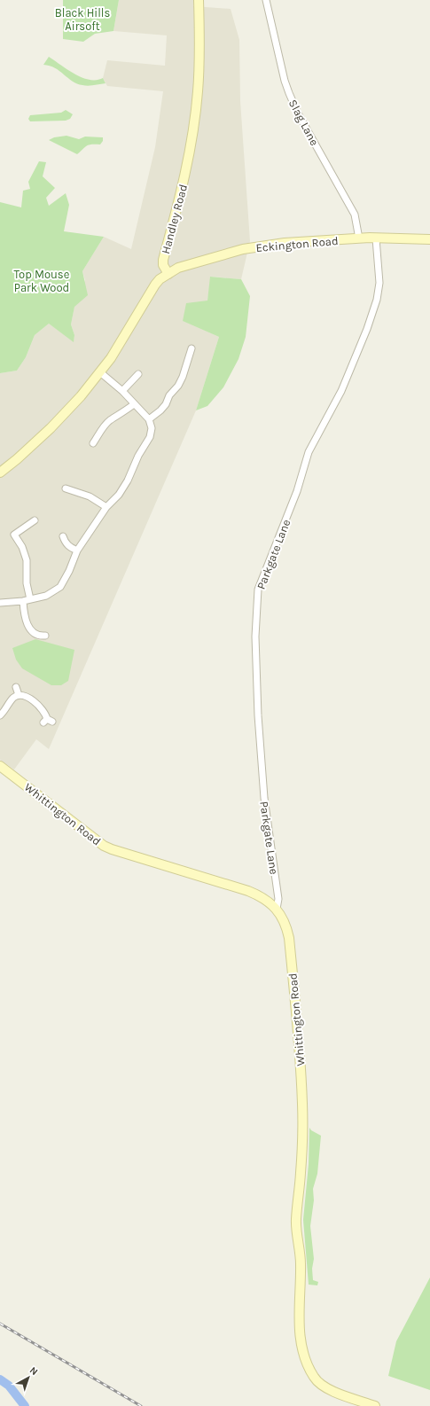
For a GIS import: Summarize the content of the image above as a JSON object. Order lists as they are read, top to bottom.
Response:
{
  "streets": {
    "street": [
      "Slag Lane",
      "Handley Road",
      "Eckington Road",
      "Parkgate Lane",
      "Whittington Road"
    ]
  },
  "crossings": [
    ["Slag Lane", "Eckington Road"],
    ["Handley Road", "Eckington Road"],
    ["Eckington Road", "Parkgate Lane"],
    ["Parkgate Lane", "Whittington Road"]
  ],
  "parks": ["Black Hills Airsoft", "Top Mouse Park Wood"],
  "north": "top right"
}
